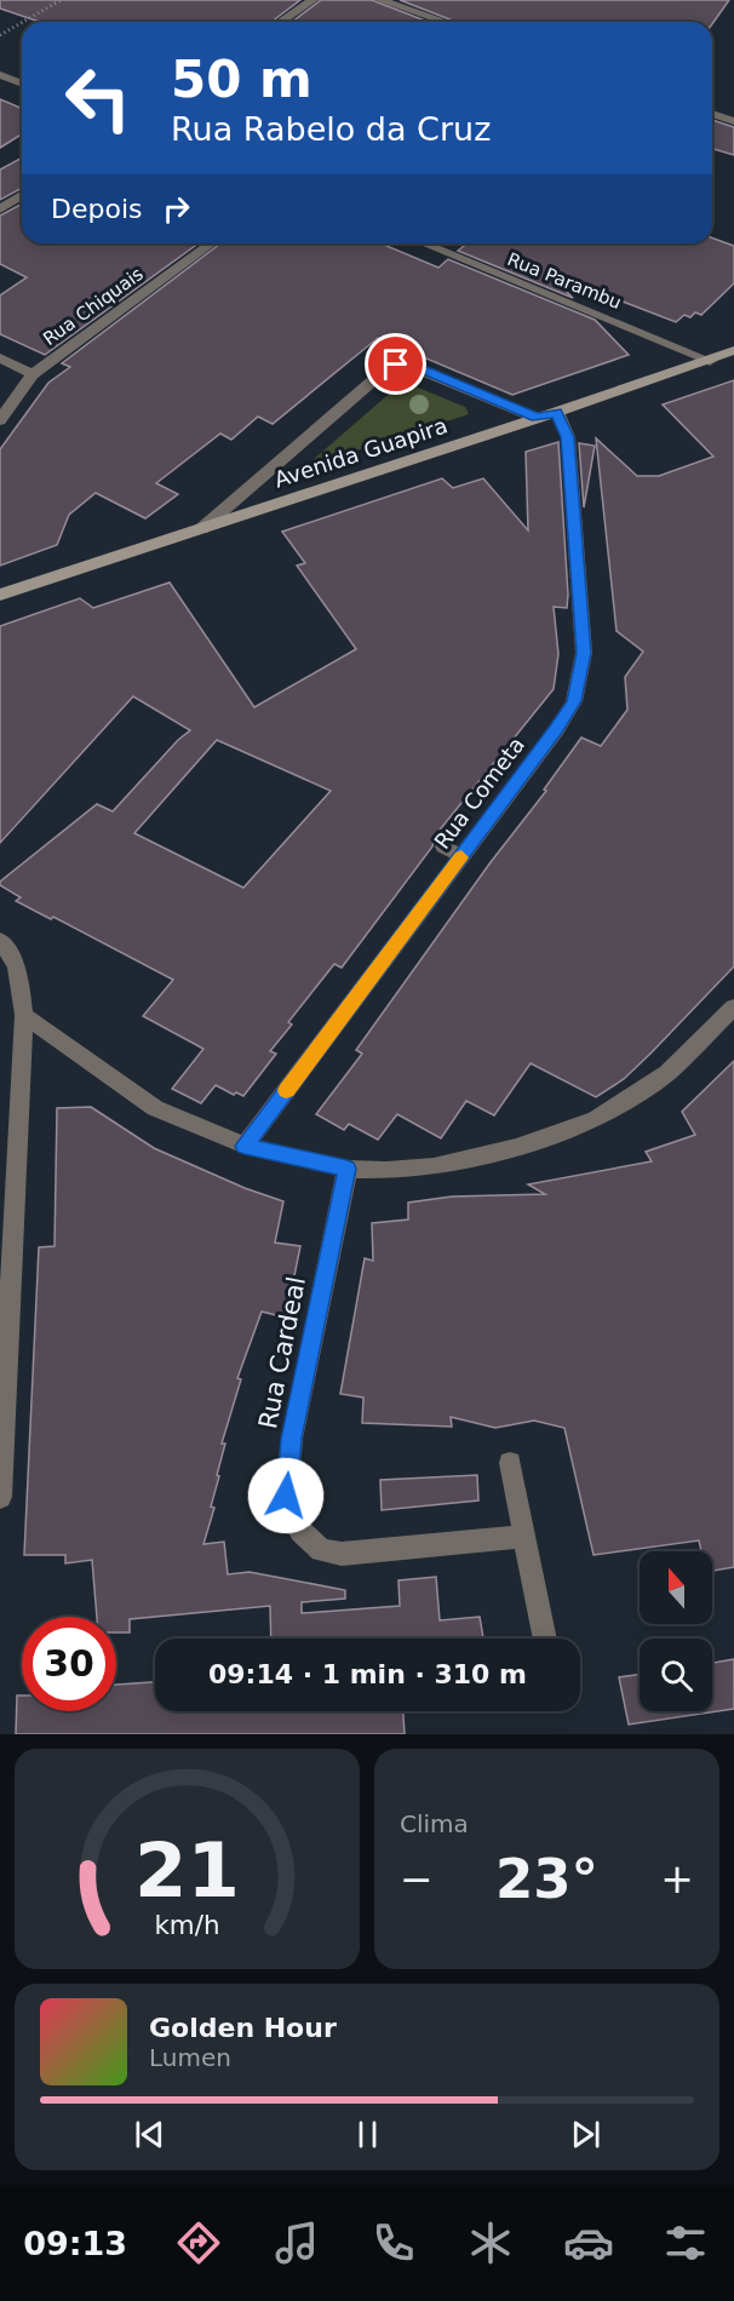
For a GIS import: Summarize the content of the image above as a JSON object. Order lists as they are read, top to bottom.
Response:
{
  "streets": {
    "main road": ["Avenida Guapira"],
    "street": [
      "Rua Parambu",
      "Rua Chiquais",
      "Rua Cometa",
      "Rua Cardeal"
    ]
  },
  "crossings": [
    ["Rua Parambu", "Avenida Guapira"],
    ["Avenida Guapira", "Rua Cometa"]
  ],
  "north": "top",
  "page": {
    "turn": ["50 m", "Rua Rabelo da Cruz"],
    "then": "Depois",
    "limit": "30",
    "trip": "09:14 · 1 min · 310 m",
    "tile": "Clima",
    "heat": ["−", "23°", "+"],
    "song": ["Golden Hour", "Lumen"],
    "tabs": "09:13",
    "gauge": ["21", "km/h"]
  }
}
